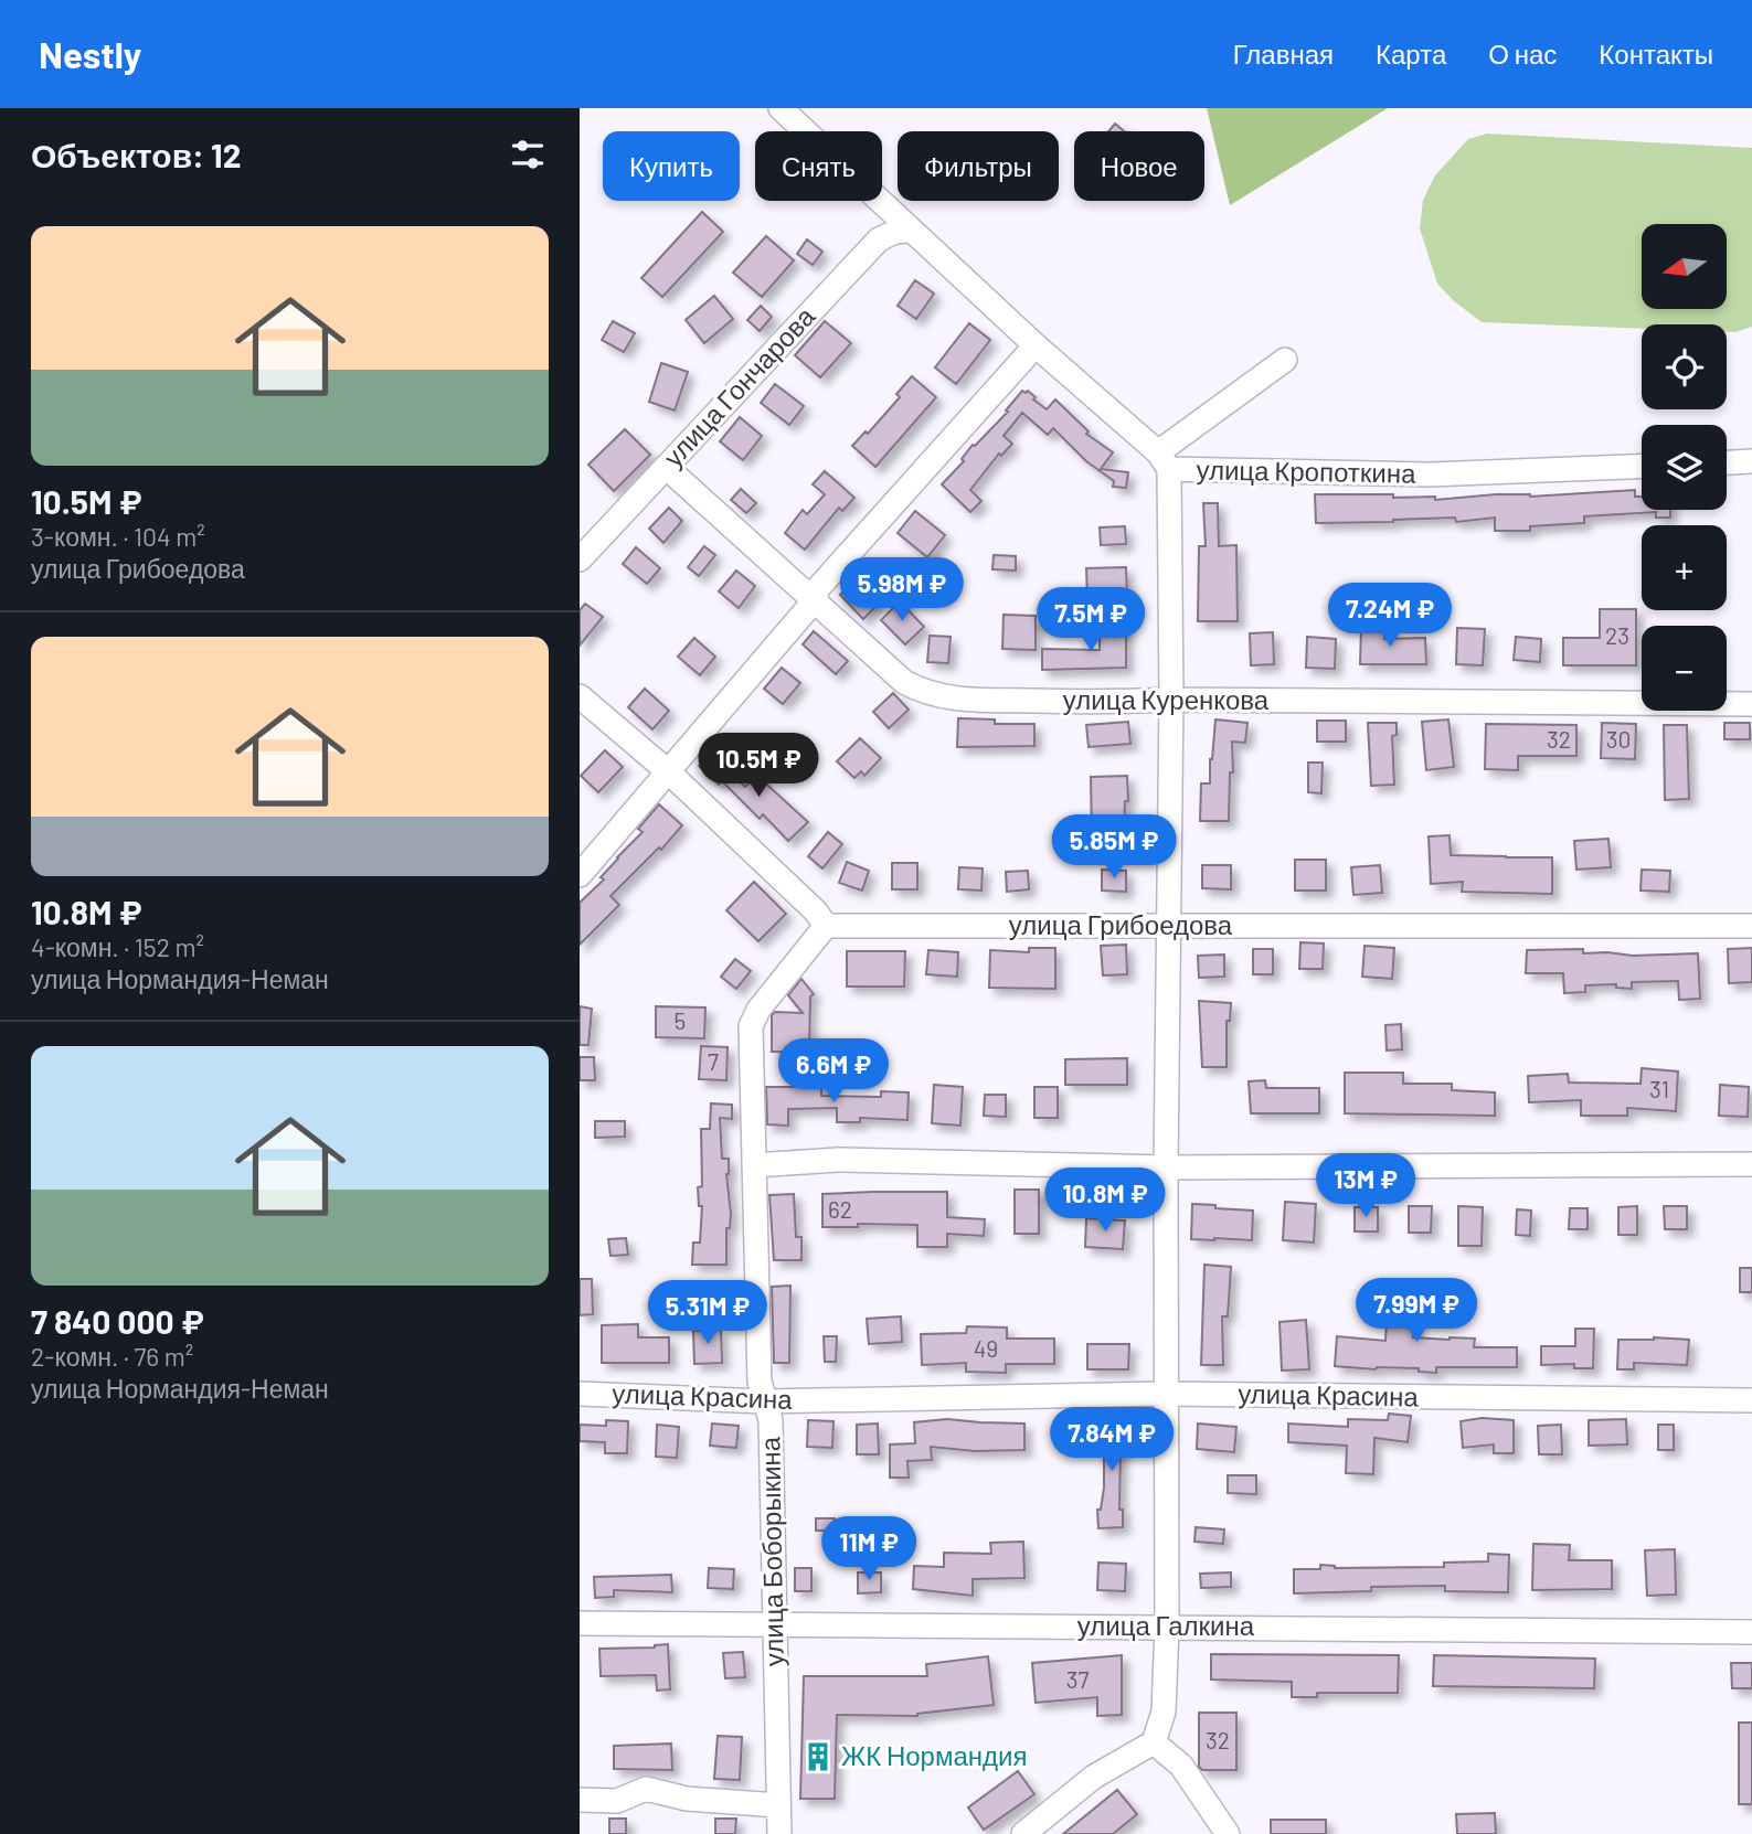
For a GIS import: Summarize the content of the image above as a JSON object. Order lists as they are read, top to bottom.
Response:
{
  "streets": {
    "street": [
      "улица Гончарова",
      "улица Кропоткина",
      "улица Куренкова",
      "улица Грибоедова",
      "улица Красина",
      "улица Боборыкина",
      "улица Галкина"
    ]
  },
  "crossings": [
    ["улица Гончарова", "улица Кропоткина"],
    ["улица Гончарова", "улица Куренкова"],
    ["улица Грибоедова", "улица Боборыкина"],
    ["улица Красина", "улица Боборыкина"],
    ["улица Боборыкина", "улица Галкина"]
  ],
  "places": {
    "building": ["ЖК Нормандия"]
  },
  "house_numbers": [
    "23",
    "32",
    "30",
    "5",
    "7",
    "31",
    "62",
    "49",
    "37",
    "32"
  ],
  "north": "left",
  "page": {
    "header": "Nestly",
    "nav": [
      "Главная",
      "Карта",
      "О нас",
      "Контакты"
    ],
    "heading": "Объектов: 12",
    "chip": [
      "Купить",
      "Снять",
      "Фильтры",
      "Новое"
    ],
    "list": [
      {
        "name": "10.5M ₽",
        "note": "3-комн. · 104 m² · улица Грибоедова"
      },
      {
        "name": "10.8M ₽",
        "note": "4-комн. · 152 m² · улица Нормандия-Неман"
      },
      {
        "name": "7 840 000 ₽",
        "note": "2-комн. · 76 m² · улица Нормандия-Неман"
      }
    ],
    "map_buttons": ["+", "−"],
    "price": [
      "5.98M ₽",
      "7.24M ₽",
      "7.5M ₽",
      "10.5M ₽",
      "5.85M ₽",
      "6.6M ₽",
      "13M ₽",
      "10.8M ₽",
      "7.99M ₽",
      "5.31M ₽",
      "7.84M ₽",
      "11M ₽"
    ]
  }
}
